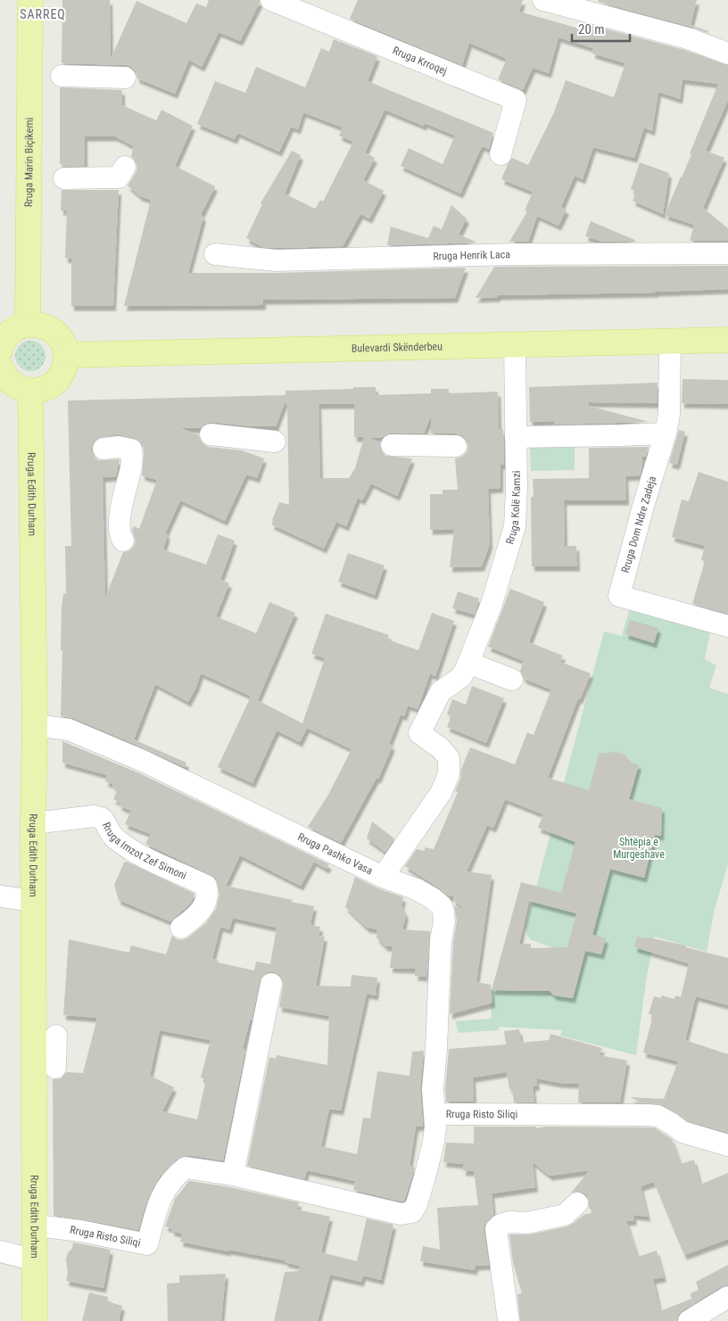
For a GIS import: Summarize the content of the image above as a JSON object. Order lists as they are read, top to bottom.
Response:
{
  "streets": {
    "main road": ["Rruga Marin Biçikemi", "Bulevardi Skënderbeu", "Rruga Edith Durham"],
    "street": [
      "Rruga Krroqej",
      "Rruga Henrik Laca",
      "Rruga Kolë Kamzi",
      "Rruga Dom Ndre Zadeja",
      "Rruga Imzot Zef Simoni",
      "Rruga Pashko Vasa",
      "Rruga Risto Siliqi"
    ]
  },
  "crossings": [
    ["Bulevardi Skënderbeu", "Rruga Kolë Kamzi"],
    ["Bulevardi Skënderbeu", "Rruga Dom Ndre Zadeja"],
    ["Rruga Edith Durham", "Rruga Imzot Zef Simoni"],
    ["Rruga Edith Durham", "Rruga Pashko Vasa"],
    ["Rruga Edith Durham", "Rruga Risto Siliqi"],
    ["Rruga Kolë Kamzi", "Rruga Pashko Vasa"],
    ["Rruga Pashko Vasa", "Rruga Risto Siliqi"]
  ],
  "districts": ["SARREQ"],
  "parks": ["Shtëpia e Murgeshave"],
  "scale_bar": "20 m"
}
